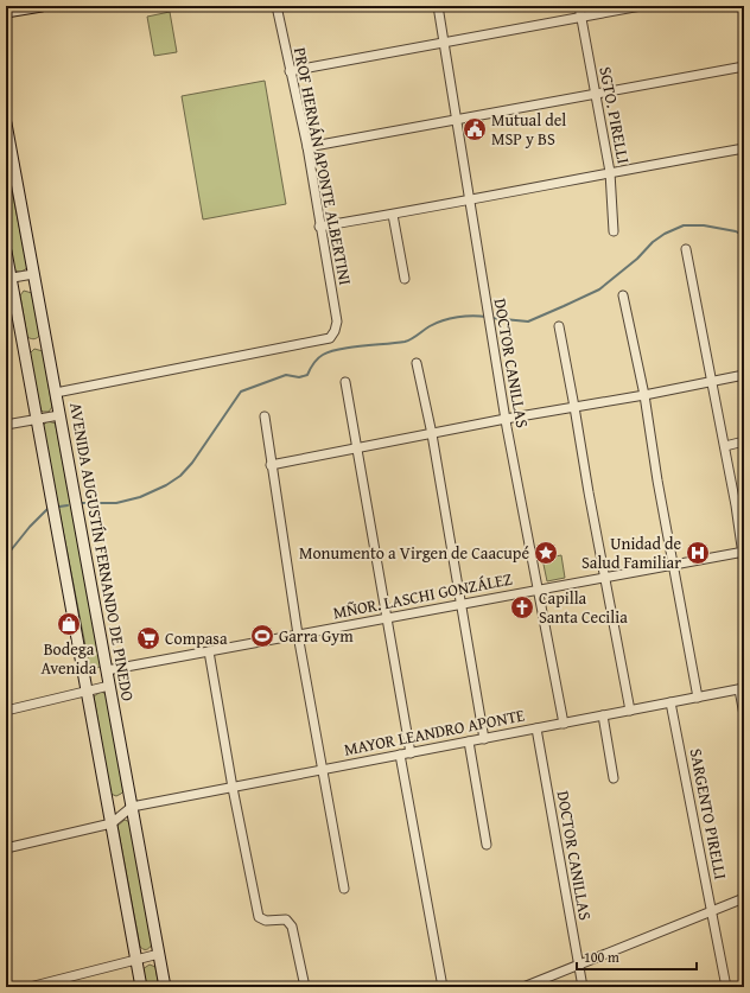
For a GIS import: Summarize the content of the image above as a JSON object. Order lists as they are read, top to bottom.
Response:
{
  "streets": {
    "street": [
      "SGTO. PIRELLI",
      "PROF HERNÁN APONTE ALBERTINI",
      "DOCTOR CANILLAS",
      "AVENIDA AUGUSTÍN FERNANDO DE PINEDO",
      "MÑOR. LASCHI GONZÁLEZ",
      "MAYOR LEANDRO APONTE",
      "SARGENTO PIRELLI"
    ]
  },
  "crossings": [
    ["PROF HERNÁN APONTE ALBERTINI", "AVENIDA AUGUSTÍN FERNANDO DE PINEDO"],
    ["DOCTOR CANILLAS", "MÑOR. LASCHI GONZÁLEZ"],
    ["DOCTOR CANILLAS", "MAYOR LEANDRO APONTE"],
    ["AVENIDA AUGUSTÍN FERNANDO DE PINEDO", "MÑOR. LASCHI GONZÁLEZ"],
    ["AVENIDA AUGUSTÍN FERNANDO DE PINEDO", "MAYOR LEANDRO APONTE"],
    ["MAYOR LEANDRO APONTE", "SARGENTO PIRELLI"]
  ],
  "places": {
    "public building": ["Mutual del MSP y BS"],
    "place": ["Monumento a Virgen de Caacupé"],
    "hospital": ["Unidad de Salud Familiar"],
    "church": ["Capilla Santa Cecilia"],
    "shop": ["Bodega Avenida"],
    "sports": ["Garra Gym"],
    "supermarket": ["Compasa"]
  },
  "scale_bar": "100 m"
}
